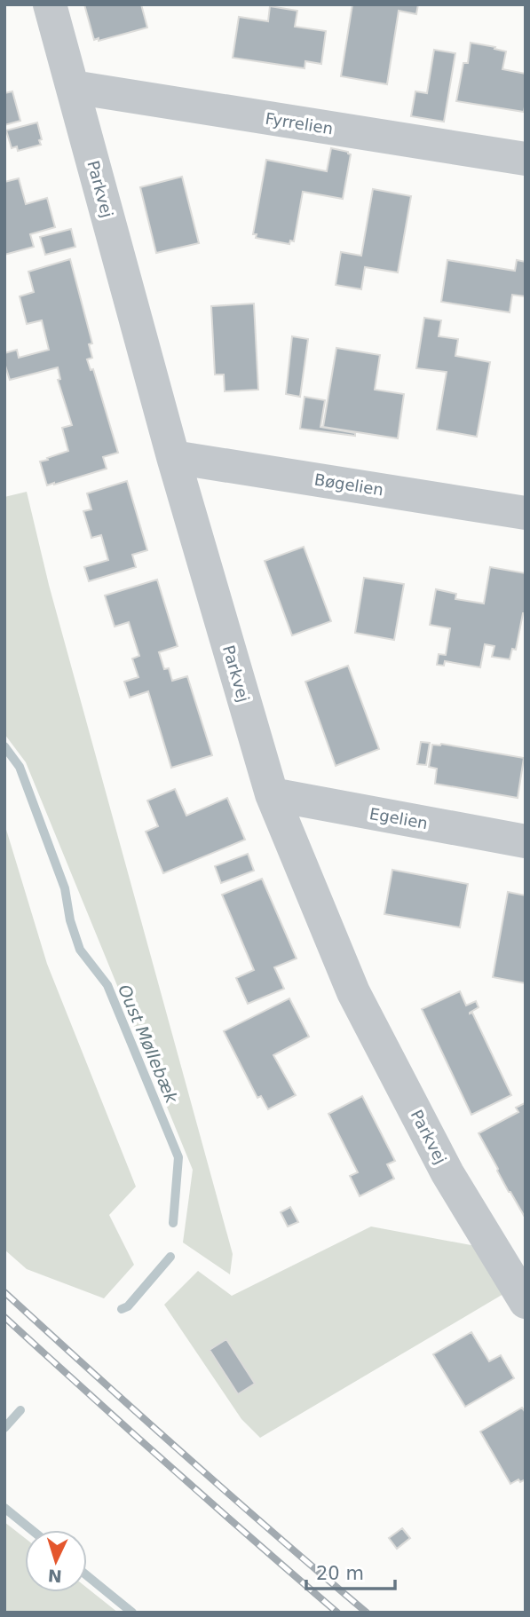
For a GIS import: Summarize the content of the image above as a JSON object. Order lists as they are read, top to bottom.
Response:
{
  "streets": {
    "street": [
      "Fyrrelien",
      "Parkvej",
      "Bøgelien",
      "Egelien"
    ]
  },
  "crossings": [
    ["Fyrrelien", "Parkvej"],
    ["Parkvej", "Bøgelien"],
    ["Parkvej", "Egelien"]
  ],
  "water": ["Oust Møllebæk"],
  "scale_bar": "20 m",
  "north": "bottom"
}
